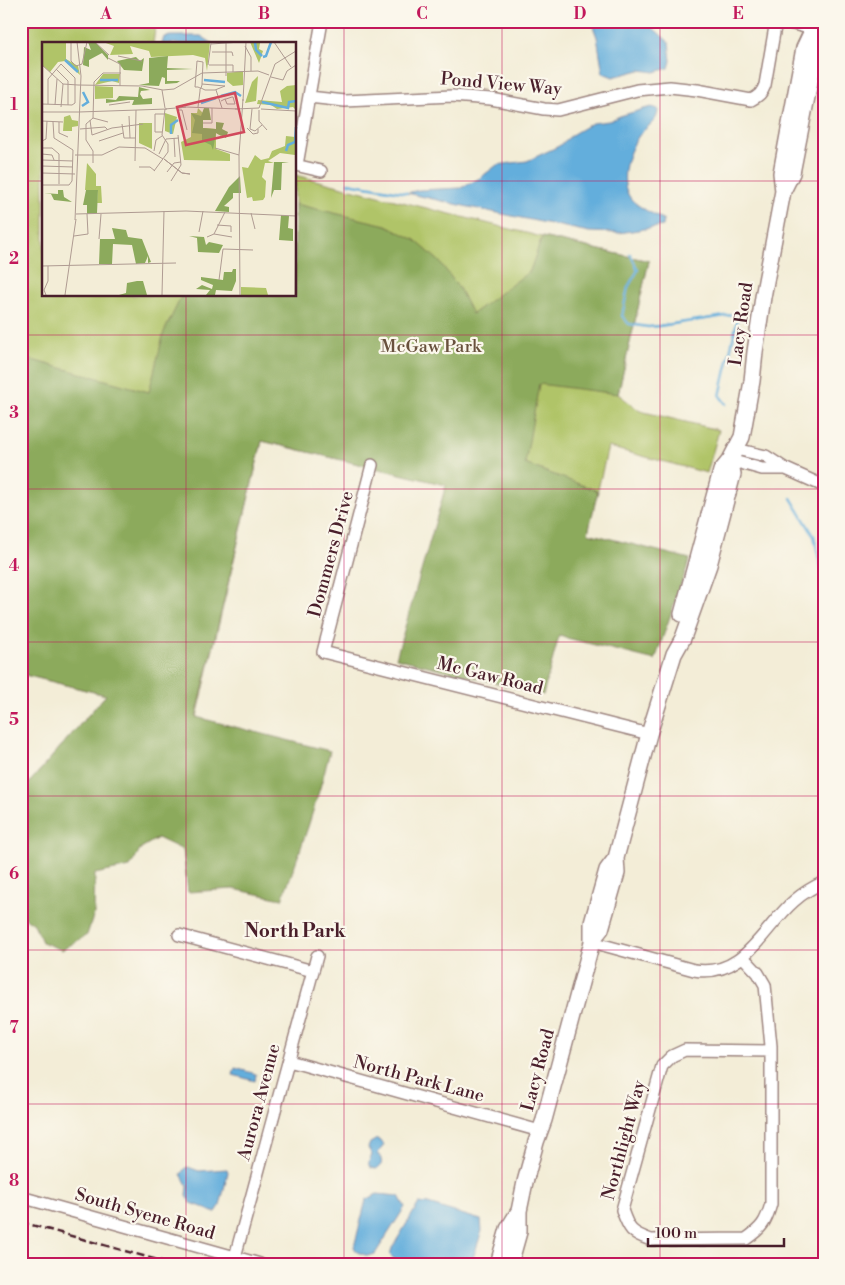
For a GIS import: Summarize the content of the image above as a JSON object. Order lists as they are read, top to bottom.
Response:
{
  "streets": {
    "main road": ["Lacy Road"],
    "street": [
      "Pond View Way",
      "Dommers Drive",
      "Mc Gaw Road",
      "North Park Lane",
      "Aurora Avenue",
      "Northlight Way",
      "South Syene Road"
    ]
  },
  "crossings": [
    ["Lacy Road", "Mc Gaw Road"],
    ["Lacy Road", "North Park Lane"],
    ["Dommers Drive", "Mc Gaw Road"],
    ["North Park Lane", "Aurora Avenue"],
    ["Aurora Avenue", "South Syene Road"]
  ],
  "districts": ["North Park"],
  "parks": ["McGaw Park"],
  "scale_bar": "100 m",
  "grid": {
    "columns": [
      "A",
      "B",
      "C",
      "D",
      "E"
    ],
    "rows": [
      "1",
      "2",
      "3",
      "4",
      "5",
      "6",
      "7",
      "8"
    ]
  }
}
